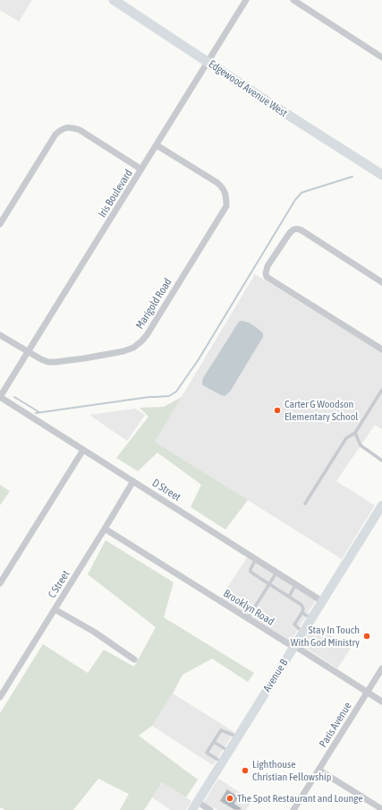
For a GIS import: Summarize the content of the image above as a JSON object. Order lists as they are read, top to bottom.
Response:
{
  "streets": {
    "main road": ["Edgewood Avenue West", "Avenue B"],
    "street": [
      "Iris Boulevard",
      "Marigold Road",
      "D Street",
      "C Street",
      "Brooklyn Road",
      "Paris Avenue"
    ]
  },
  "crossings": [
    ["Edgewood Avenue West", "Iris Boulevard"],
    ["Iris Boulevard", "Marigold Road"],
    ["Iris Boulevard", "D Street"],
    ["D Street", "C Street"],
    ["D Street", "Avenue B"],
    ["C Street", "Brooklyn Road"],
    ["Brooklyn Road", "Avenue B"],
    ["Brooklyn Road", "Paris Avenue"]
  ],
  "places": [
    "Carter G Woodson Elementary School",
    "Stay In Touch With God Ministry",
    "Lighthouse Christian Fellowship",
    "The Spot Restaurant and Lounge"
  ]
}
